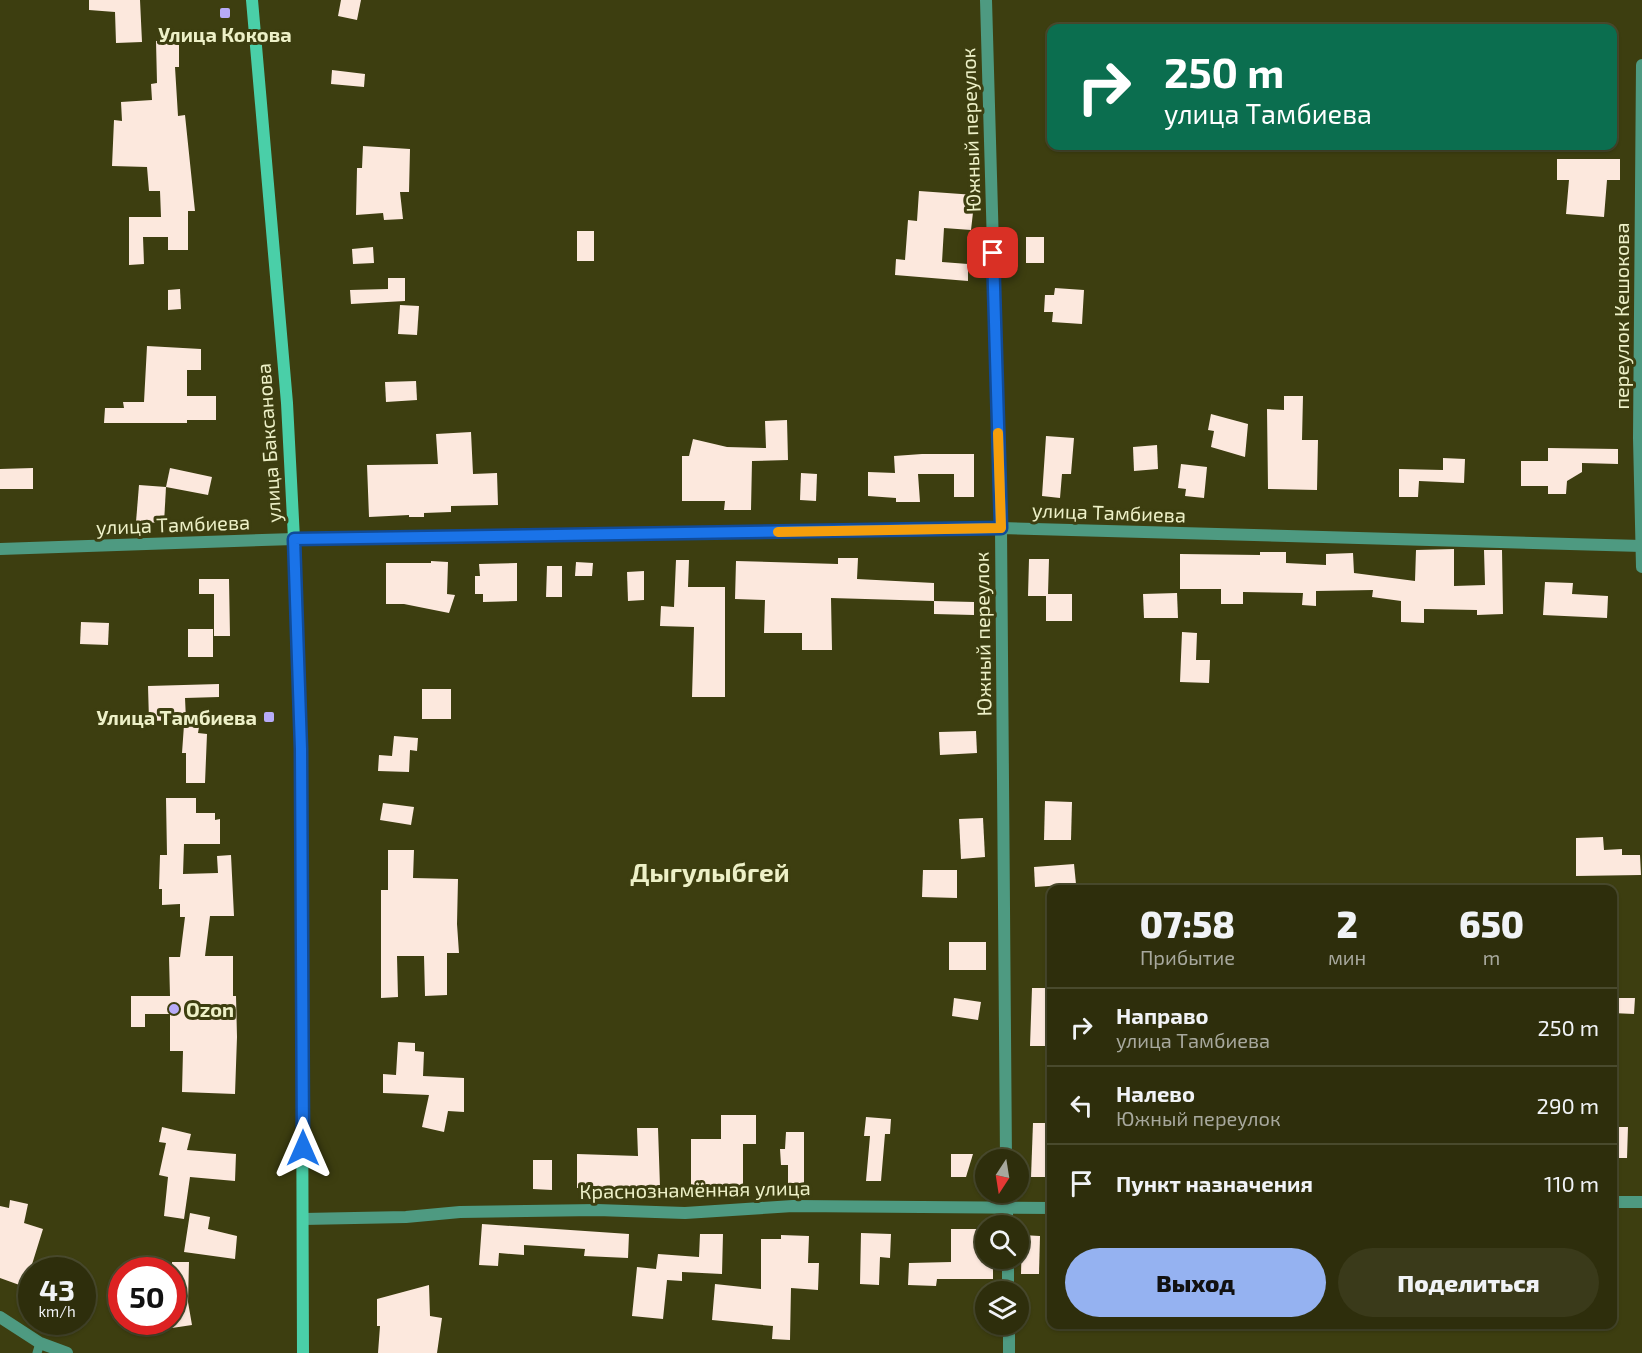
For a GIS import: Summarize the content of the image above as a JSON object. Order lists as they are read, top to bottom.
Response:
{
  "streets": {
    "main road": ["улица Баксанова"],
    "street": [
      "Южный переулок",
      "переулок Кешокова",
      "улица Тамбиева",
      "Краснознамённая улица"
    ]
  },
  "crossings": [
    ["Южный переулок", "улица Тамбиева"],
    ["переулок Кешокова", "улица Тамбиева"],
    ["улица Баксанова", "улица Тамбиева"],
    ["улица Баксанова", "Краснознамённая улица"]
  ],
  "districts": ["Дыгулыбгей"],
  "places": {
    "transit": ["Улица Кокова", "Улица Тамбиева"],
    "other": ["Ozon"]
  },
  "north": "bottom",
  "page": {
    "turn": ["250 m", "улица Тамбиева"],
    "eta": [
      "07:58",
      "Прибытие",
      "2",
      "мин",
      "650",
      "m"
    ],
    "list": [
      {
        "name": "Направо",
        "note": "улица Тамбиева",
        "value": "250 m"
      },
      {
        "name": "Налево",
        "note": "Южный переулок",
        "value": "290 m"
      },
      {
        "name": "Пункт назначения",
        "value": "110 m"
      }
    ],
    "buttons": ["Выход", "Поделиться"],
    "speed": "43 km/h",
    "limit": "50"
  }
}
